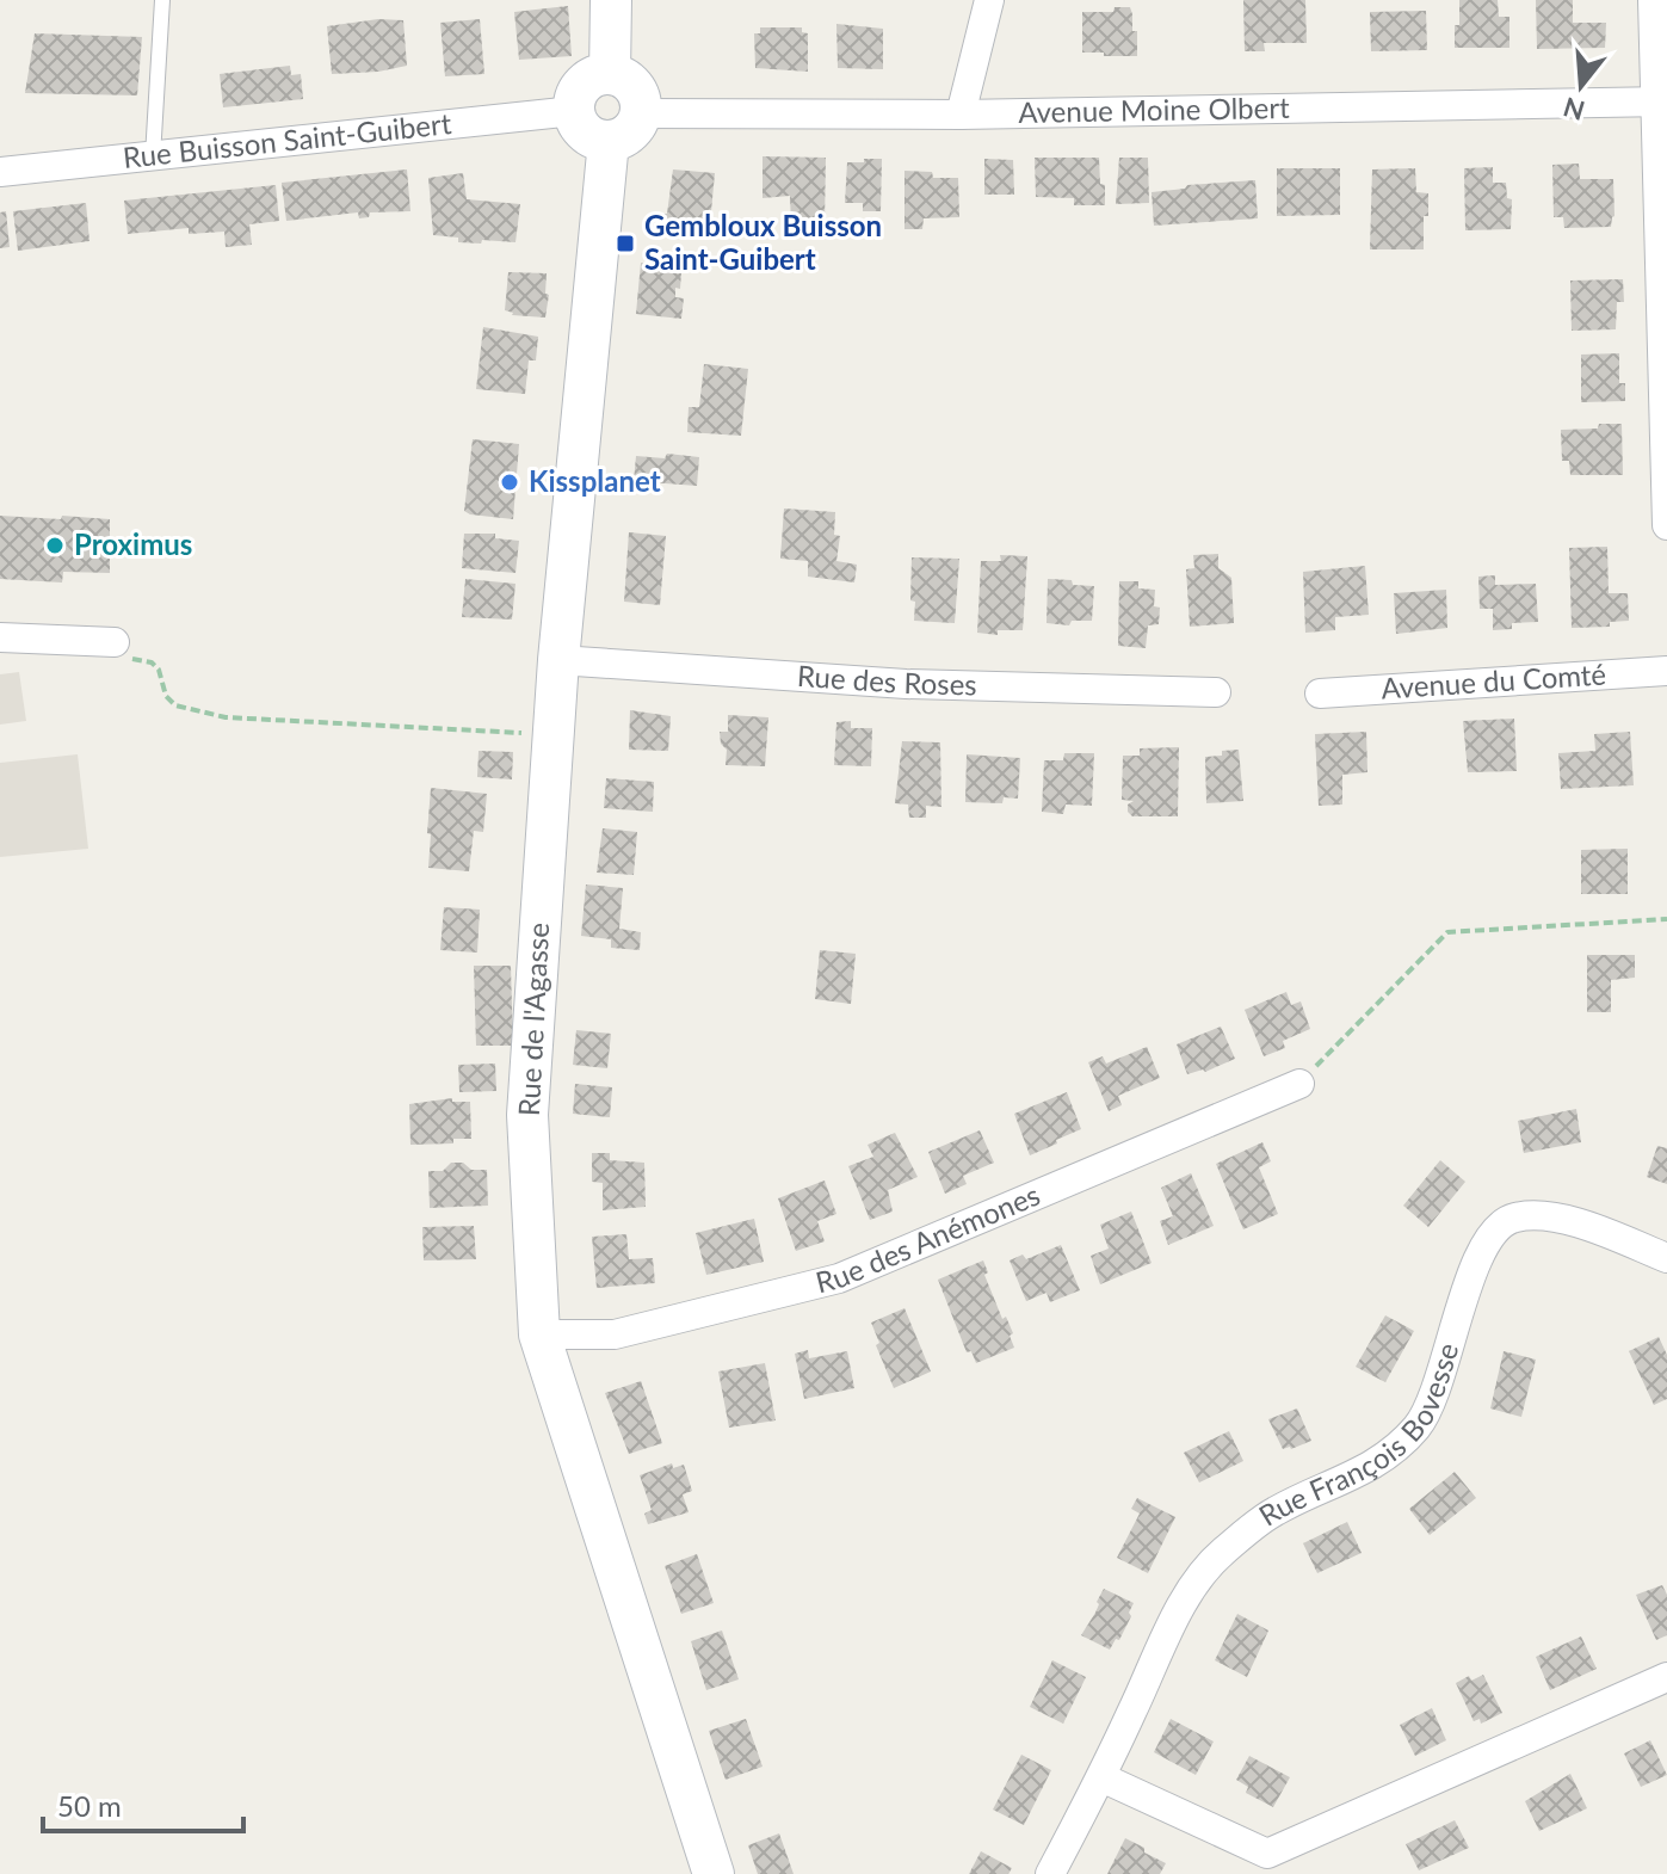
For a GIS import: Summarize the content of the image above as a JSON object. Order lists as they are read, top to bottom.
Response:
{
  "streets": {
    "street": [
      "Avenue Moine Olbert",
      "Rue Buisson Saint-Guibert",
      "Rue des Roses",
      "Avenue du Comté",
      "Rue de l'Agasse",
      "Rue des Anémones",
      "Rue François Bovesse"
    ]
  },
  "crossings": [
    ["Avenue Moine Olbert", "Rue Buisson Saint-Guibert"],
    ["Avenue Moine Olbert", "Rue de l'Agasse"],
    ["Rue Buisson Saint-Guibert", "Rue de l'Agasse"],
    ["Rue des Roses", "Rue de l'Agasse"],
    ["Rue de l'Agasse", "Rue des Anémones"]
  ],
  "places": {
    "transit": ["Gembloux Buisson Saint-Guibert"],
    "other": ["Kissplanet", "Proximus"]
  },
  "scale_bar": "50 m",
  "north": "bottom"
}
